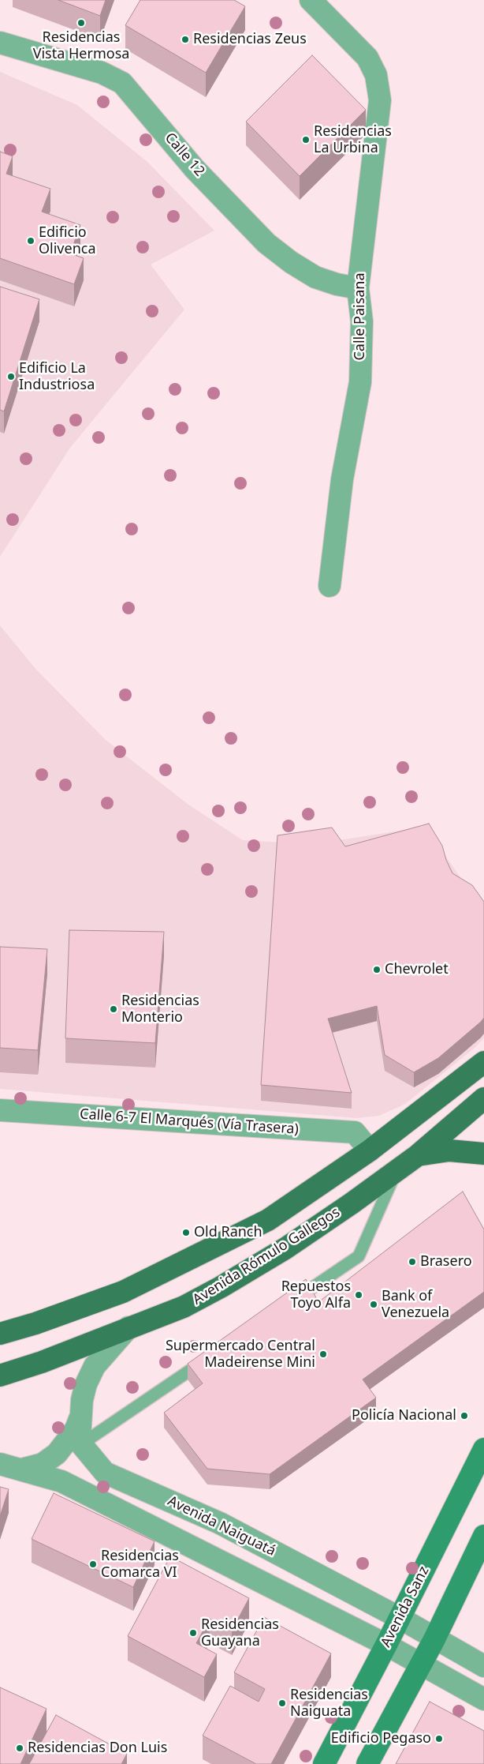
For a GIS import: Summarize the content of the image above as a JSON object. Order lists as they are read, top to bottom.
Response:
{
  "streets": {
    "main road": ["Avenida Rómulo Gallegos"],
    "street": [
      "Calle 12",
      "Calle Paisana",
      "Calle 6-7 El Marqués (Vía Trasera)",
      "Avenida Naiguatá",
      "Avenida Sanz"
    ]
  },
  "crossings": [
    ["Calle 12", "Calle Paisana"],
    ["Avenida Naiguatá", "Avenida Sanz"]
  ],
  "places": [
    "Residencias Vista Hermosa",
    "Residencias Zeus",
    "Residencias La Urbina",
    "Edificio Olivenca",
    "Edificio La Industriosa",
    "Chevrolet",
    "Residencias Monterio",
    "Old Ranch",
    "Brasero",
    "Repuestos Toyo Alfa",
    "Bank of Venezuela",
    "Supermercado Central Madeirense Mini",
    "Policía Nacional",
    "Residencias Comarca VI",
    "Residencias Guayana",
    "Residencias Naiguata",
    "Edificio Pegaso",
    "Residencias Don Luis"
  ]
}
